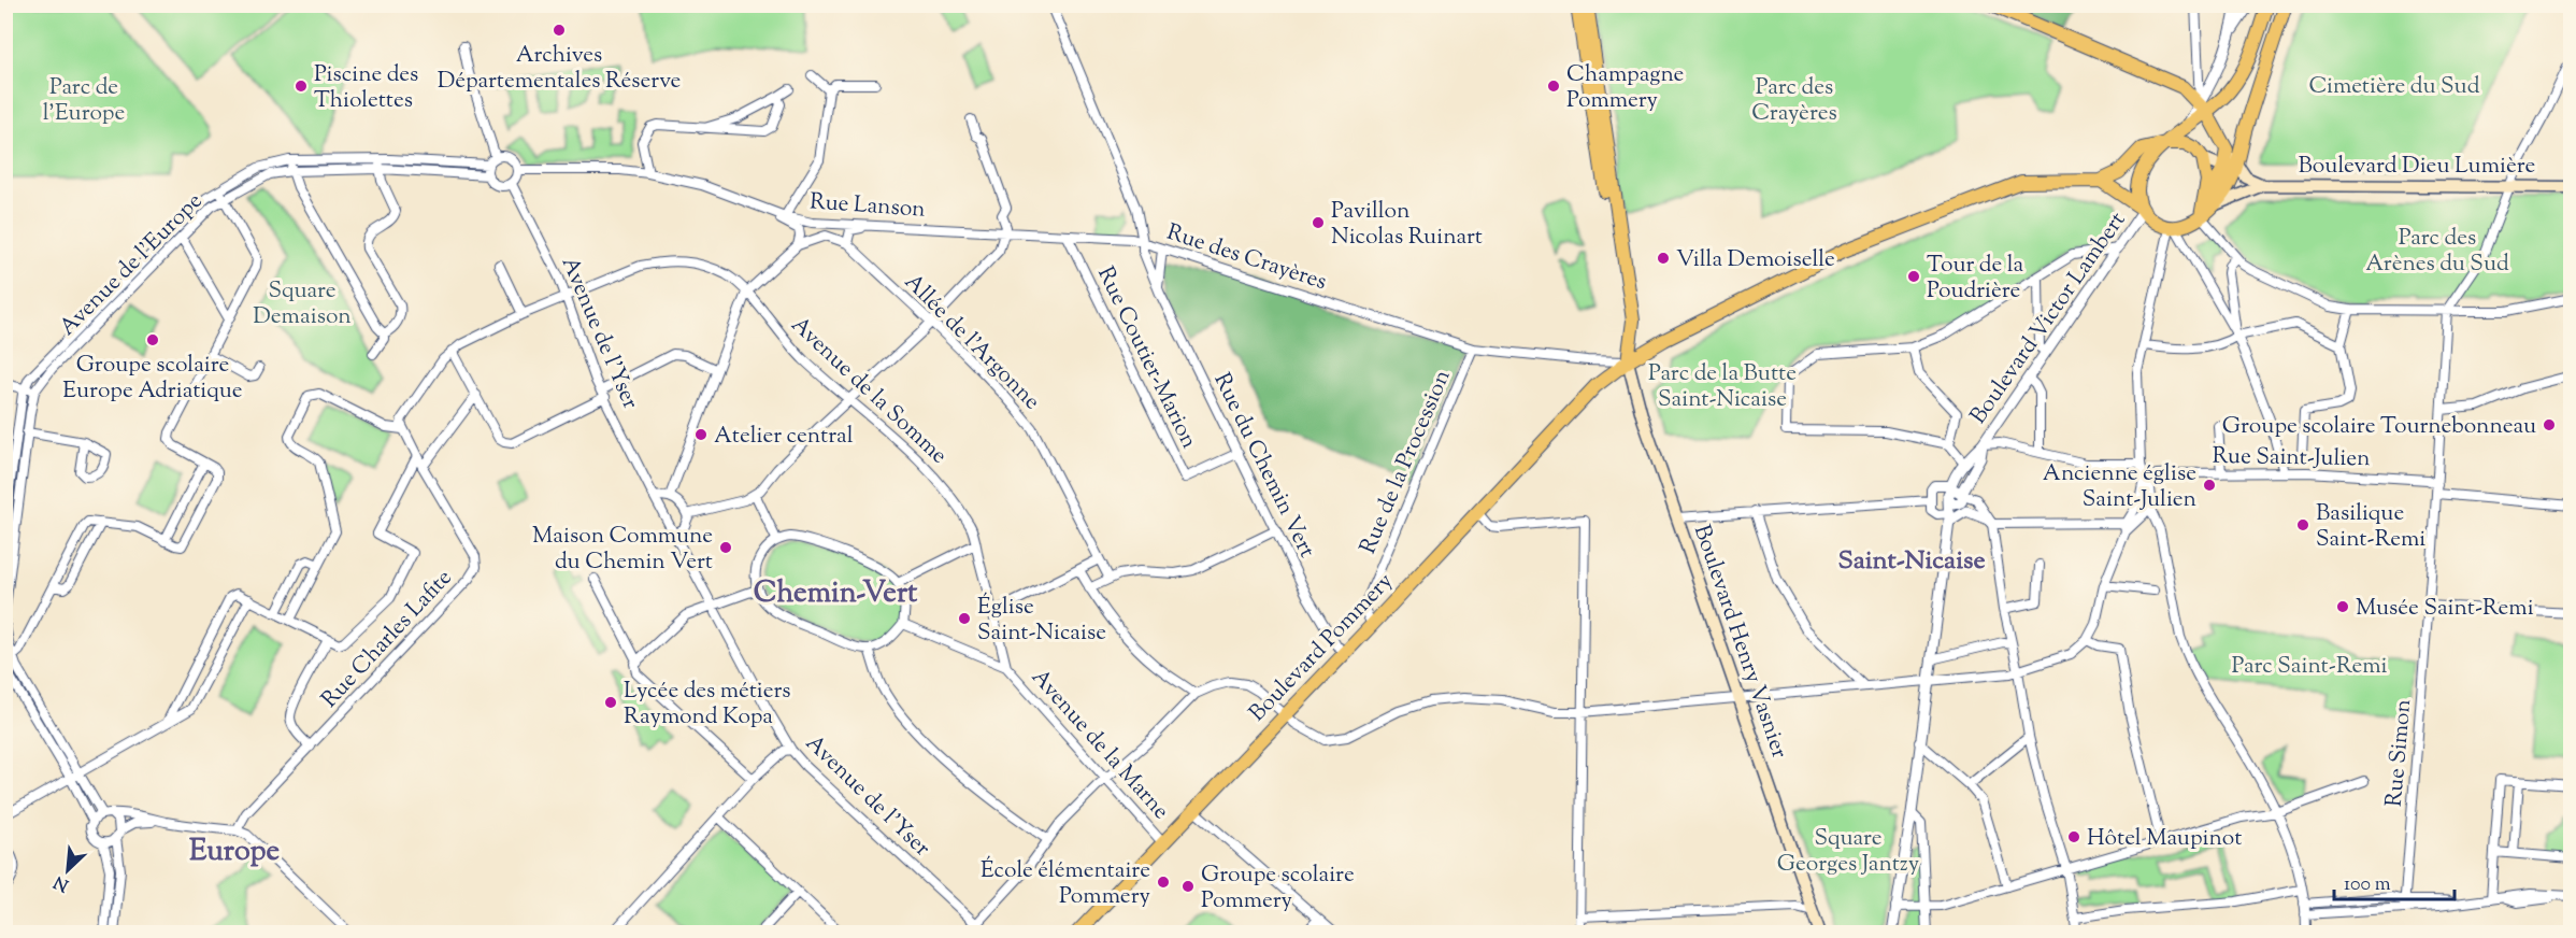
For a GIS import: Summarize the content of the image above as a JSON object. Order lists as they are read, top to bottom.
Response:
{
  "streets": {
    "main road": ["Boulevard Dieu Lumière", "Boulevard Henry Vasnier", "Boulevard Pommery"],
    "street": [
      "Rue Lanson",
      "Rue des Crayères",
      "Avenue de l'Europe",
      "Boulevard Victor Lambert",
      "Avenue de l'Yser",
      "Allée de l'Argonne",
      "Rue Coutier-Marion",
      "Avenue de la Somme",
      "Rue Saint-Julien",
      "Rue de la Procession",
      "Rue du Chemin Vert",
      "Rue Charles Lafite",
      "Avenue de la Marne",
      "Rue Simon"
    ]
  },
  "crossings": [
    ["Rue Lanson", "Rue des Crayères"],
    ["Rue Lanson", "Avenue de l'Europe"],
    ["Rue Lanson", "Avenue de l'Yser"],
    ["Rue Lanson", "Rue Coutier-Marion"],
    ["Rue Lanson", "Rue du Chemin Vert"],
    ["Rue des Crayères", "Rue de la Procession"],
    ["Rue des Crayères", "Rue du Chemin Vert"],
    ["Rue des Crayères", "Boulevard Henry Vasnier"],
    ["Rue des Crayères", "Boulevard Pommery"],
    ["Avenue de l'Europe", "Avenue de l'Yser"],
    ["Avenue de l'Yser", "Avenue de la Somme"],
    ["Rue Coutier-Marion", "Rue du Chemin Vert"],
    ["Avenue de la Somme", "Rue Charles Lafite"],
    ["Avenue de la Somme", "Avenue de la Marne"],
    ["Rue Saint-Julien", "Rue Simon"],
    ["Rue de la Procession", "Boulevard Pommery"],
    ["Rue du Chemin Vert", "Boulevard Pommery"],
    ["Boulevard Henry Vasnier", "Boulevard Pommery"],
    ["Boulevard Pommery", "Avenue de la Marne"]
  ],
  "districts": ["Saint-Nicaise", "Chemin-Vert", "Europe"],
  "parks": [
    "Cimetière du Sud",
    "Parc de l'Europe",
    "Parc des Crayères",
    "Parc des Arènes du Sud",
    "Square Demaison",
    "Parc de la Butte Saint-Nicaise",
    "Parc Saint-Remi",
    "Square Georges Jantzy"
  ],
  "places": [
    "Archives Départementales Réserve",
    "Piscine des Thiolettes",
    "Champagne Pommery",
    "Pavillon Nicolas Ruinart",
    "Villa Demoiselle",
    "Tour de la Poudrière",
    "Groupe scolaire Europe Adriatique",
    "Groupe scolaire Tournebonneau",
    "Atelier central",
    "Ancienne église Saint-Julien",
    "Basilique Saint-Remi",
    "Maison Commune du Chemin Vert",
    "Musée Saint-Remi",
    "Église Saint-Nicaise",
    "Lycée des métiers Raymond Kopa",
    "Hôtel Maupinot",
    "École élémentaire Pommery",
    "Groupe scolaire Pommery"
  ],
  "scale_bar": "100 m",
  "north": "bottom left"
}
